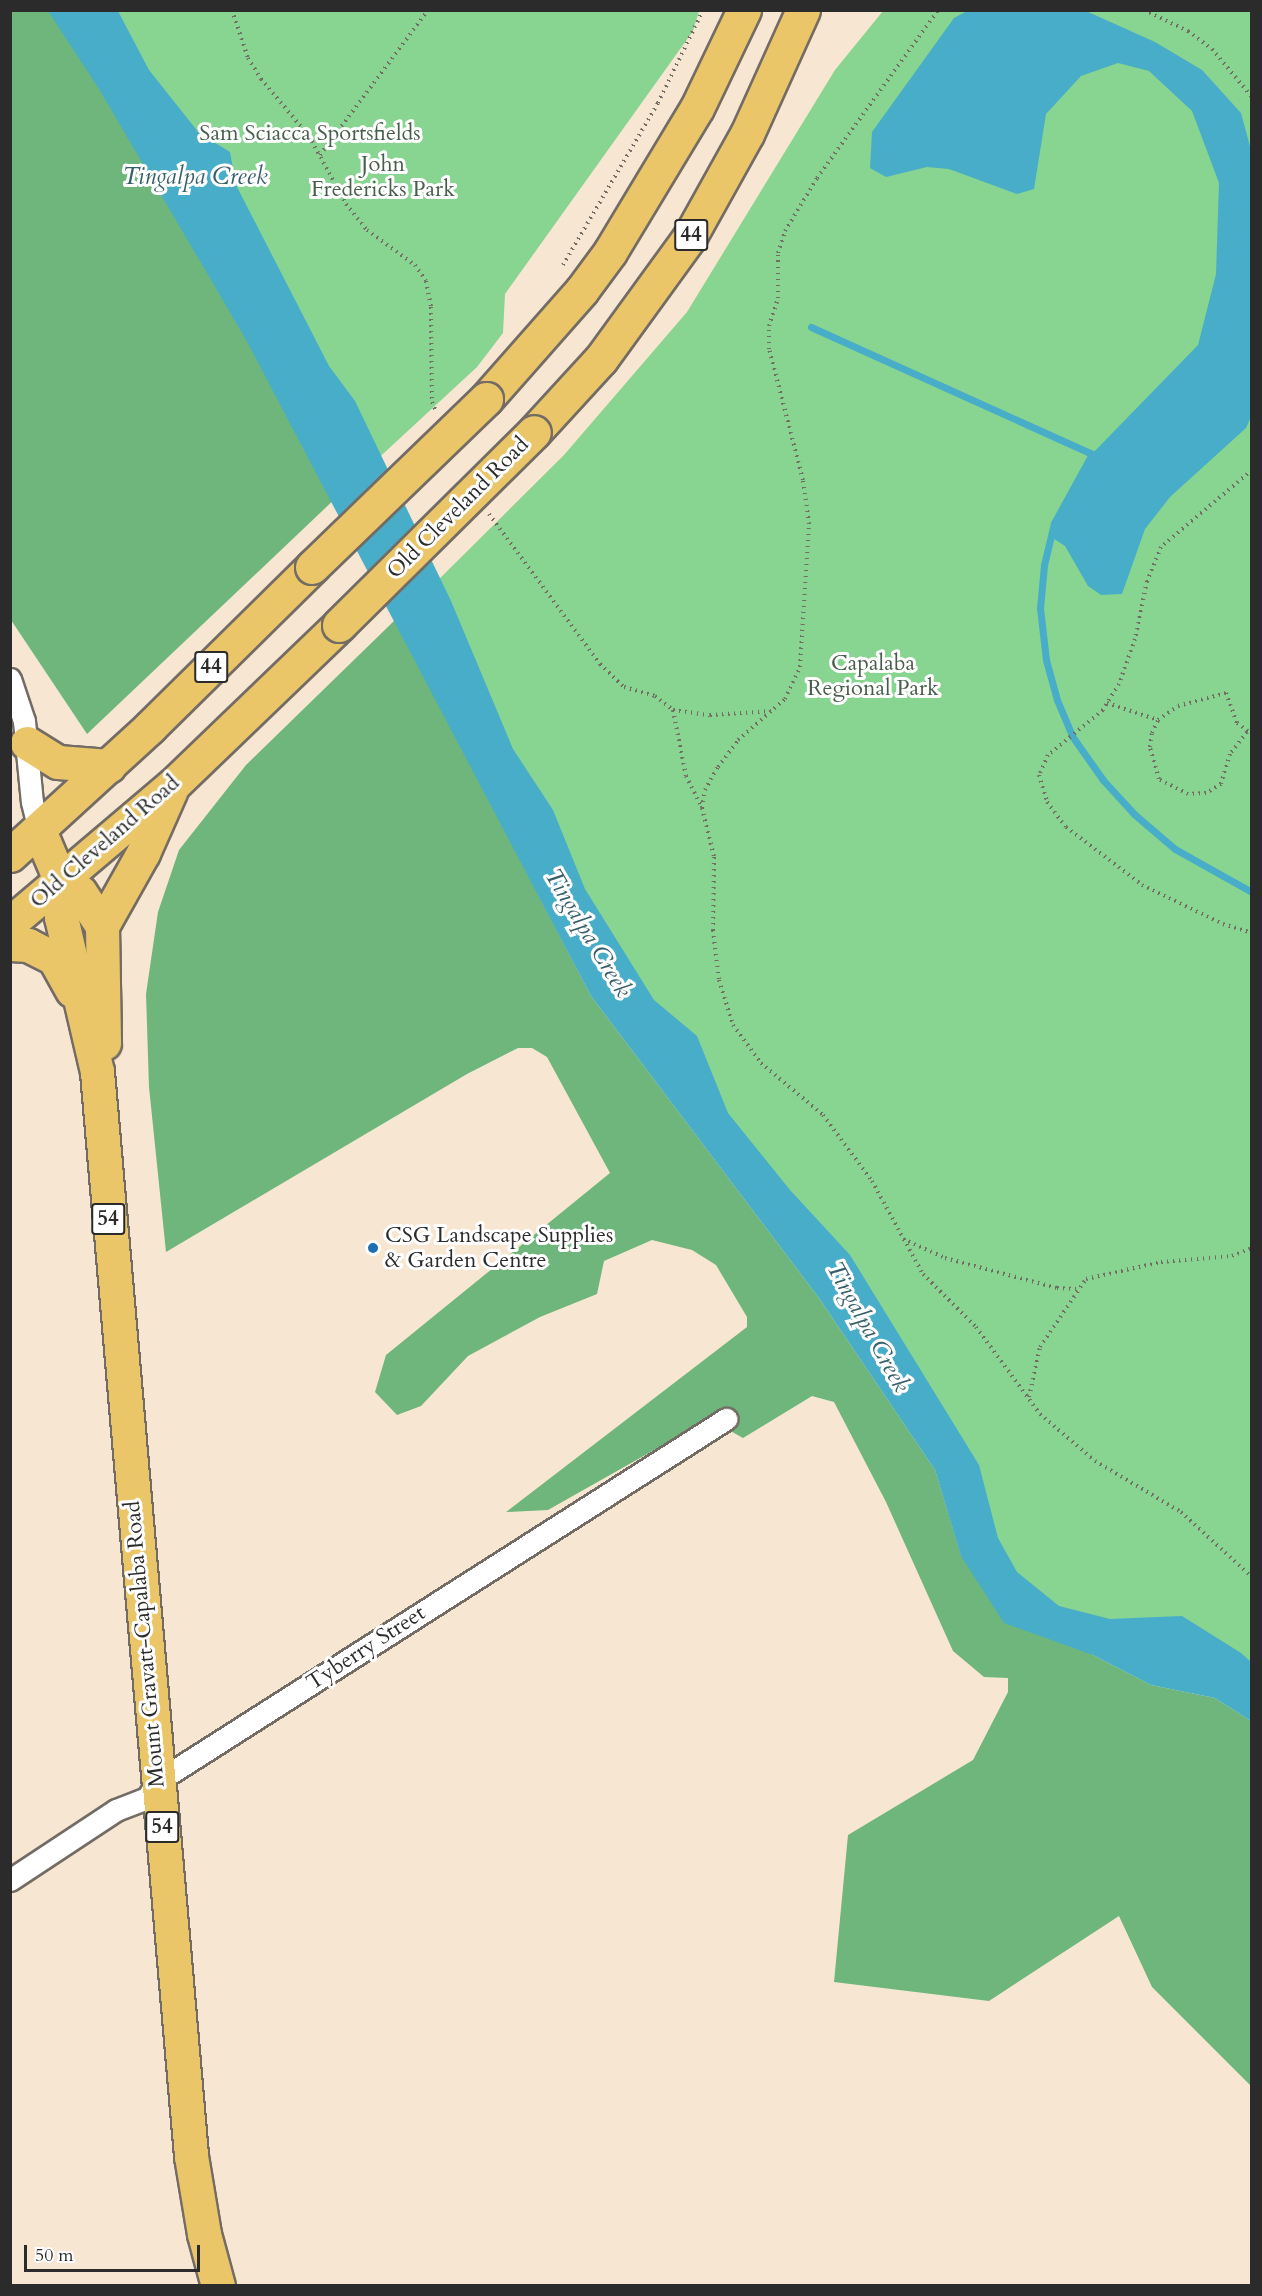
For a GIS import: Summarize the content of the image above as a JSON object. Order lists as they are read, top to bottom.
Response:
{
  "streets": {
    "main road": [
      "44",
      "Old Cleveland Road",
      "54",
      "Mount Gravatt-Capalaba Road"
    ],
    "street": ["Tyberry Street"]
  },
  "crossings": [
    ["44", "Mount Gravatt-Capalaba Road"],
    ["Old Cleveland Road", "Mount Gravatt-Capalaba Road"],
    ["Mount Gravatt-Capalaba Road", "Tyberry Street"]
  ],
  "water": ["Tingalpa Creek"],
  "parks": ["Sam Sciacca Sportsfields", "John Fredericks Park", "Capalaba Regional Park"],
  "places": ["CSG Landscape Supplies & Garden Centre"],
  "scale_bar": "50 m"
}
